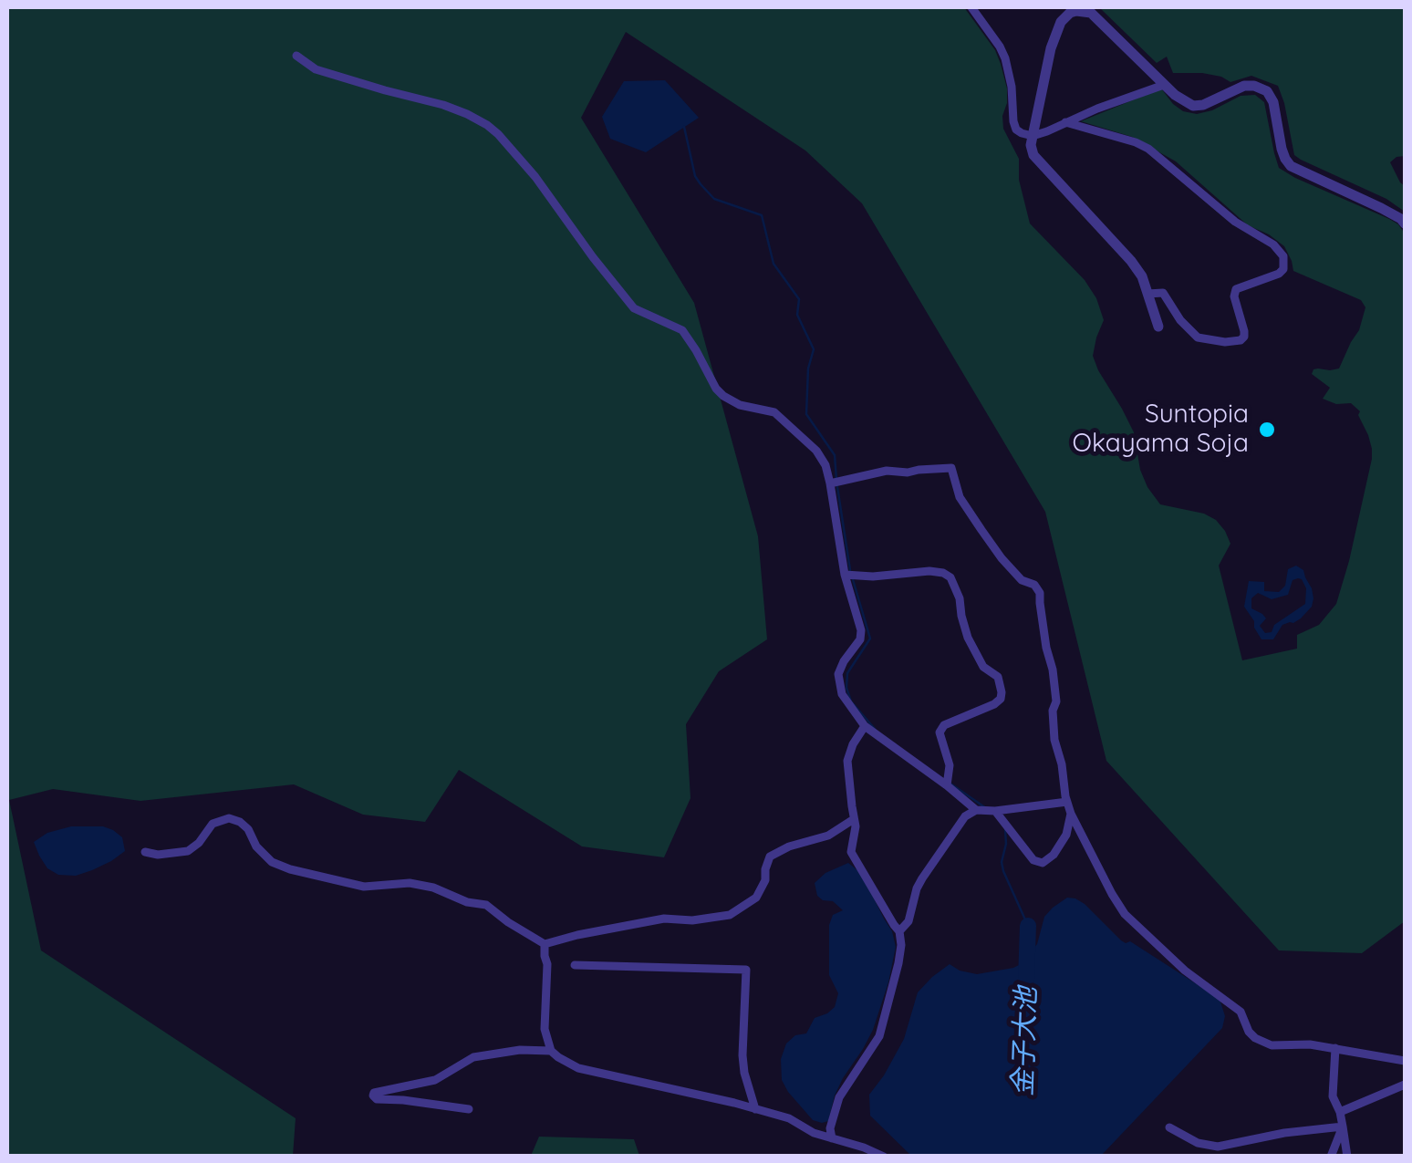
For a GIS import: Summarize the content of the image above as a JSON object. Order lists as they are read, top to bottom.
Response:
{
  "water": ["金子大池"],
  "places": ["Suntopia Okayama Soja"]
}
